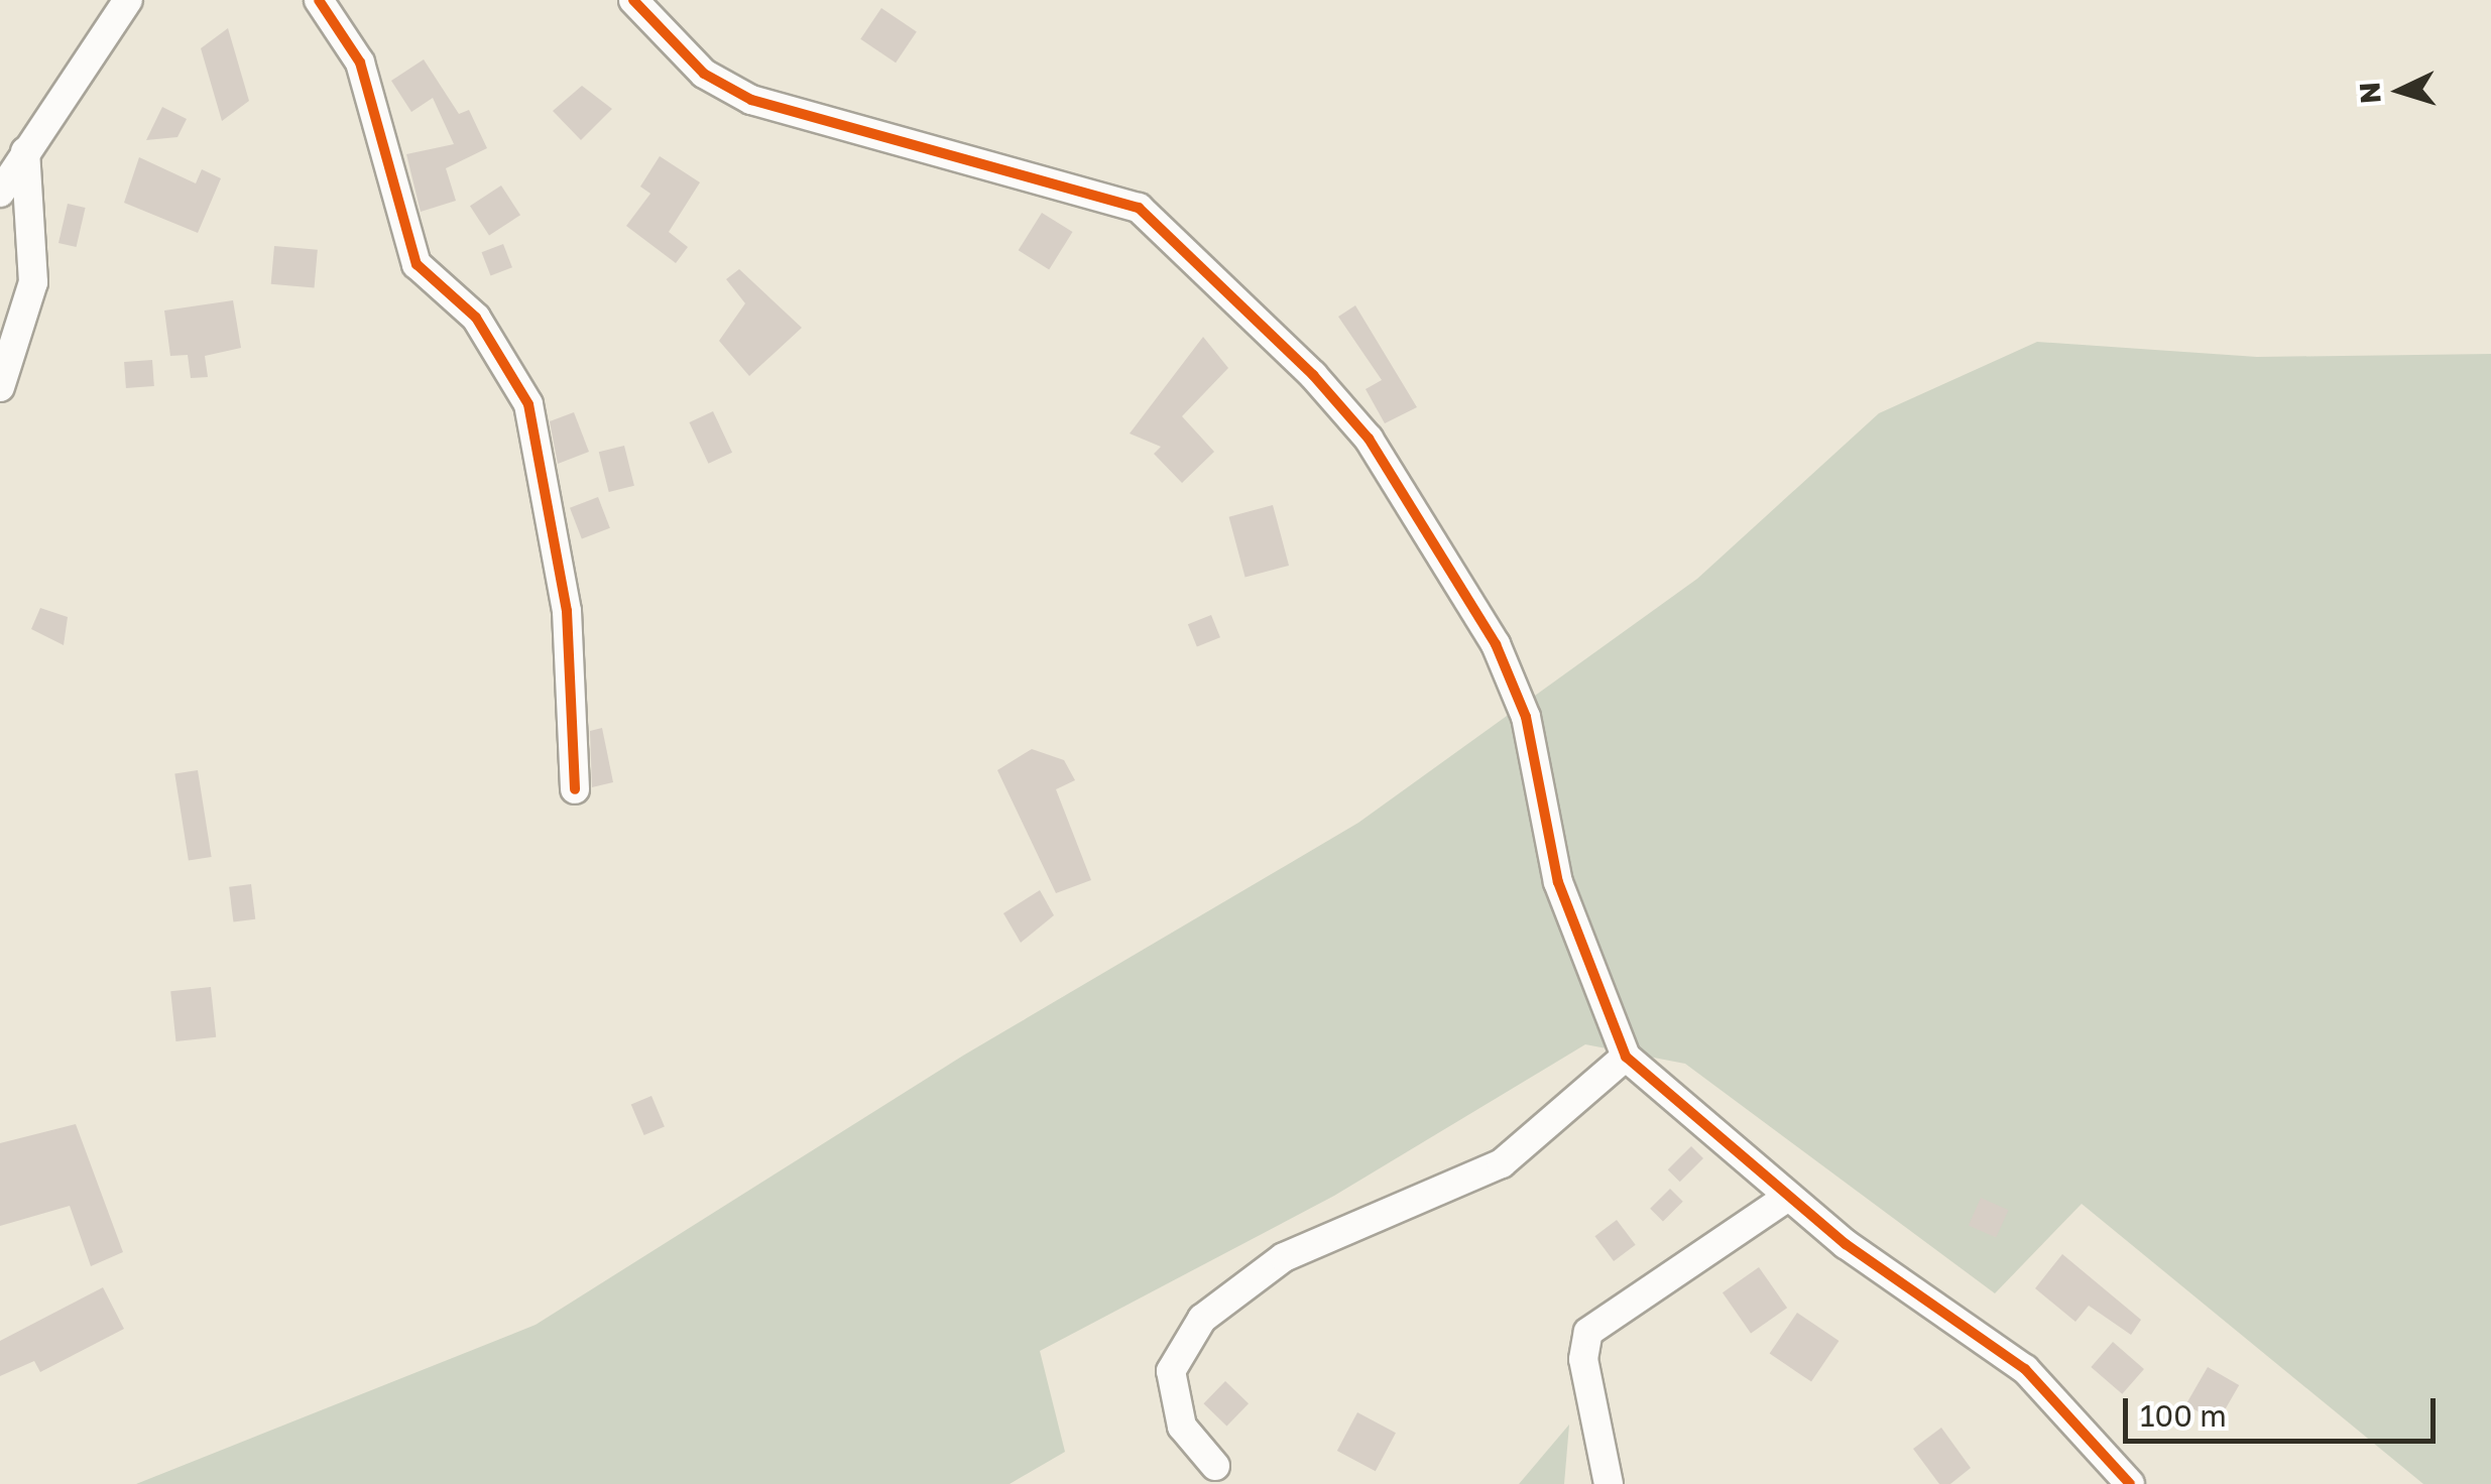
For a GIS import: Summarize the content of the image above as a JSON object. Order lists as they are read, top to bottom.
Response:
{
  "scale_bar": "100 m",
  "north": "left"
}
